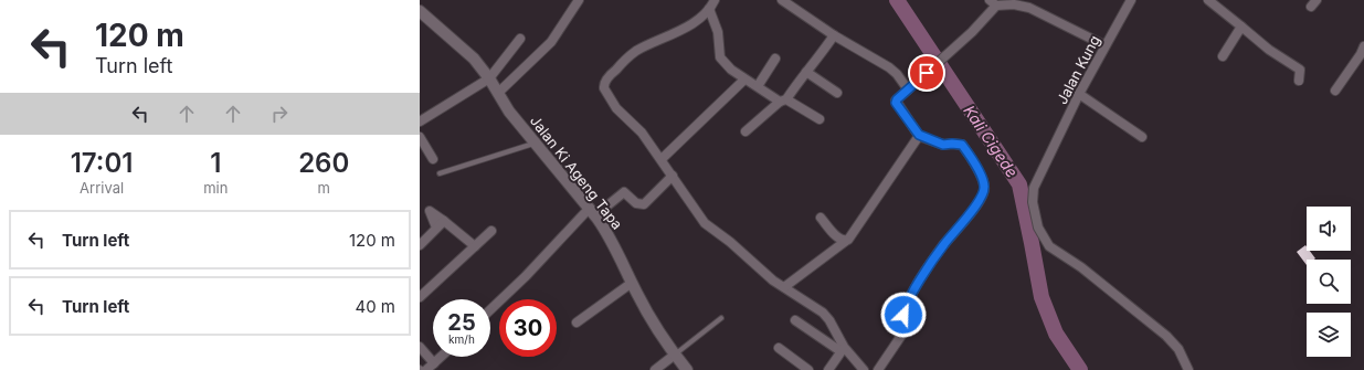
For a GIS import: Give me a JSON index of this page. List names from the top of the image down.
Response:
{
  "streets": {
    "street": ["Jalan Kung", "Jalan Ki Ageng Tapa"]
  },
  "water": ["Kali Cigede"],
  "page": {
    "turn": ["120 m", "Turn left"],
    "eta": [
      "17:01",
      "Arrival",
      "1",
      "min",
      "260",
      "m"
    ],
    "list": [
      {
        "name": "Turn left",
        "value": "120 m"
      },
      {
        "name": "Turn left",
        "value": "40 m"
      }
    ],
    "speed": "25 km/h",
    "limit": "30"
  }
}
